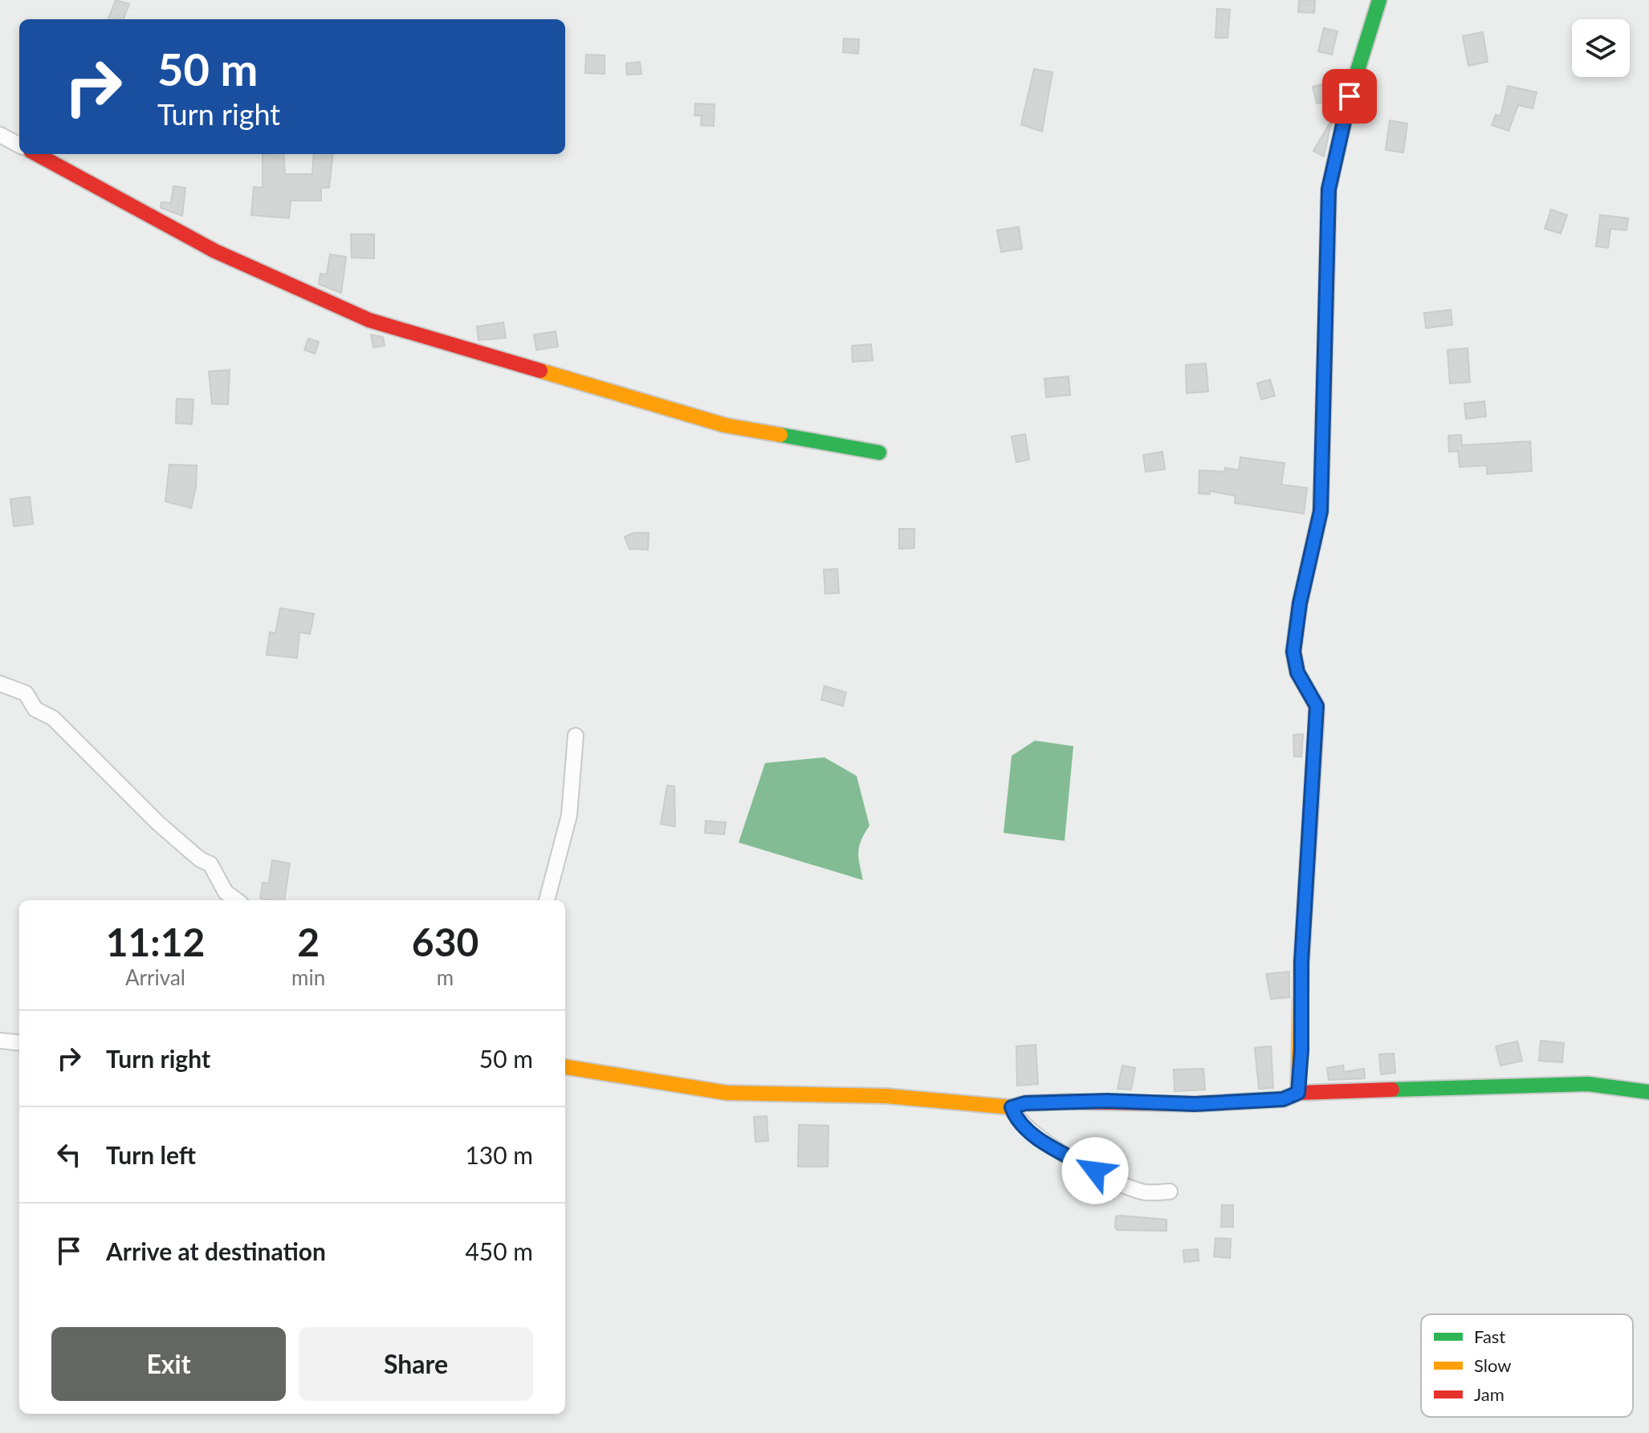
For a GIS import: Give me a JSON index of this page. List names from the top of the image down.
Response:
{
  "legend": ["Fast", "Slow", "Jam"],
  "page": {
    "turn": ["50 m", "Turn right"],
    "eta": [
      "11:12",
      "Arrival",
      "2",
      "min",
      "630",
      "m"
    ],
    "list": [
      {
        "name": "Turn right",
        "value": "50 m"
      },
      {
        "name": "Turn left",
        "value": "130 m"
      },
      {
        "name": "Arrive at destination",
        "value": "450 m"
      }
    ],
    "buttons": ["Exit", "Share"]
  }
}
